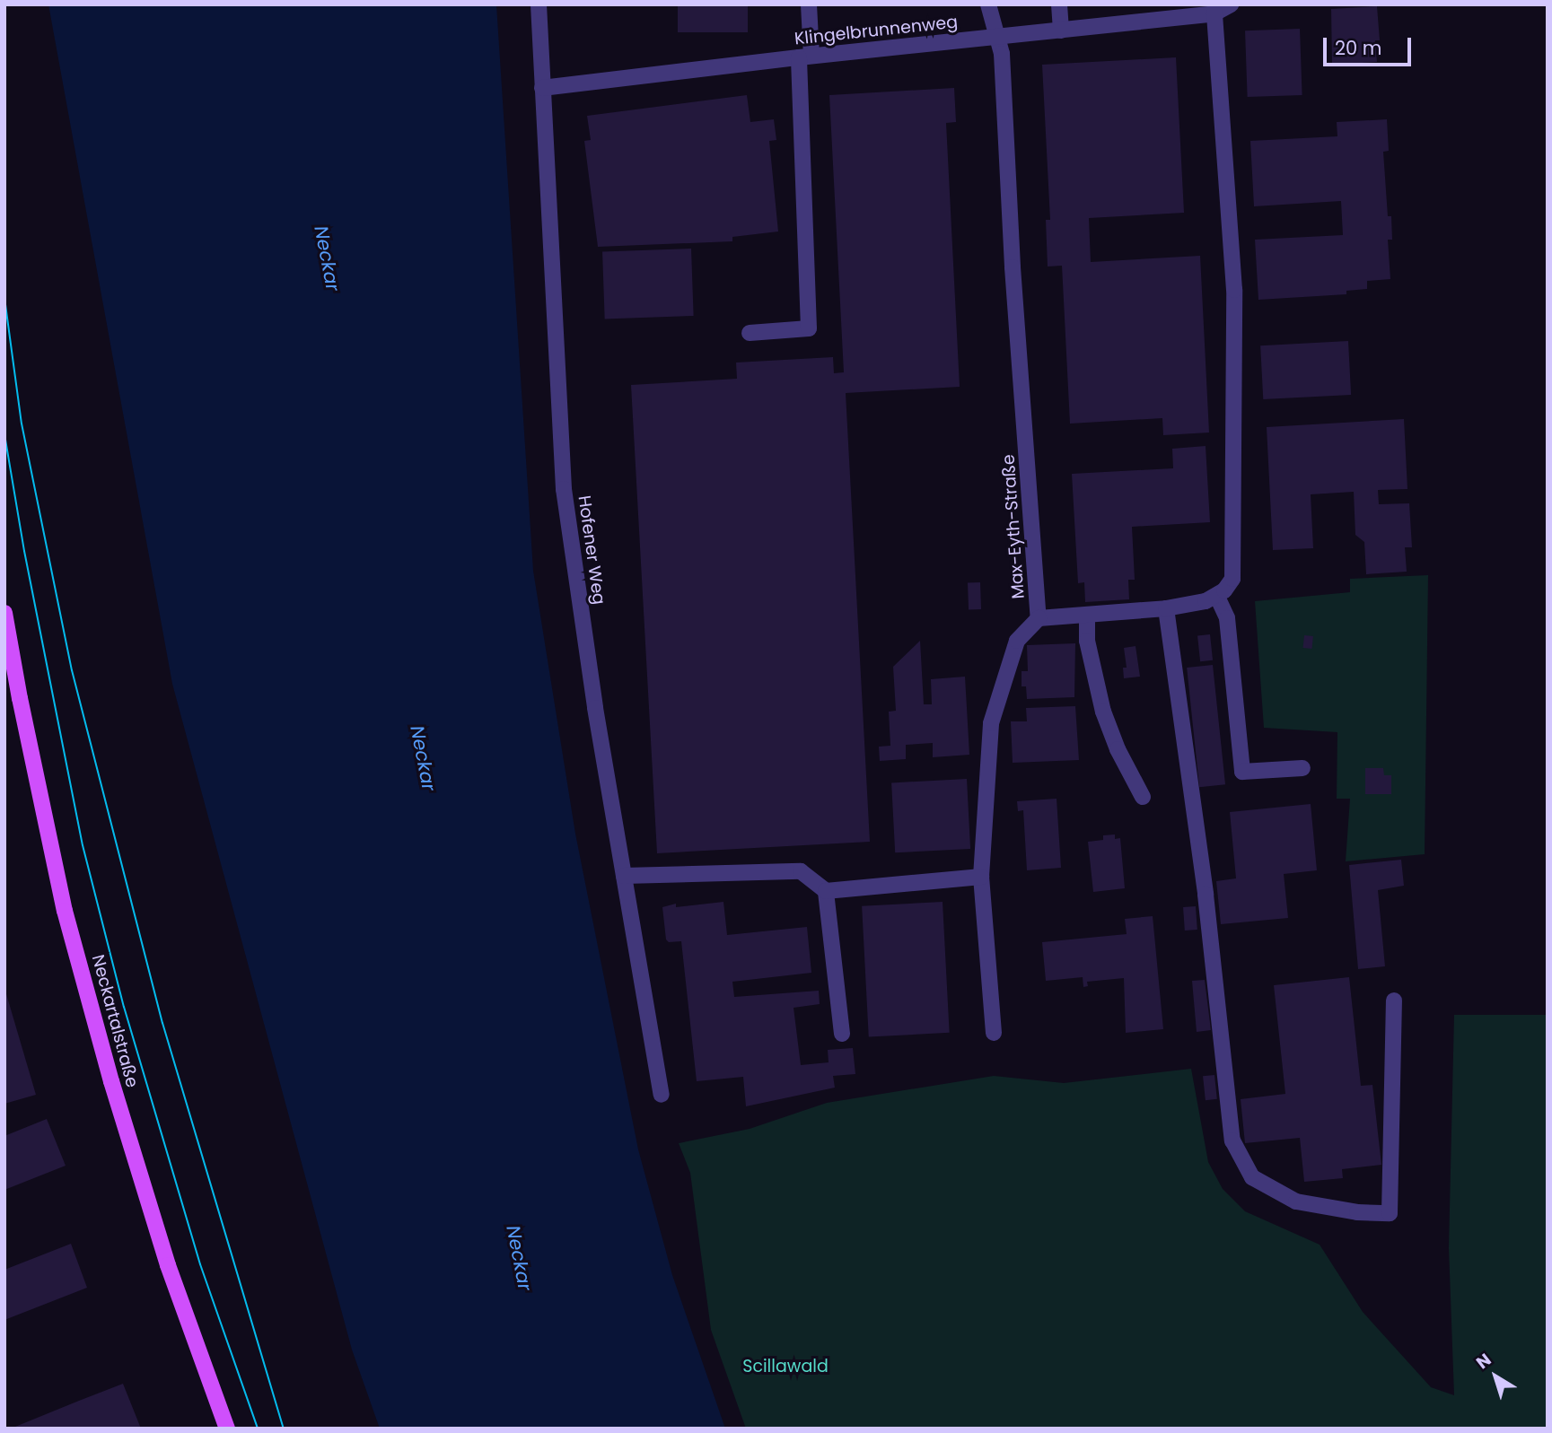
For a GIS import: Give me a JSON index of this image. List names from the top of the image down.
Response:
{
  "streets": {
    "main road": ["Neckartalstraße"],
    "street": ["Klingelbrunnenweg", "Max-Eyth-Straße", "Hofener Weg"]
  },
  "crossings": [
    ["Klingelbrunnenweg", "Max-Eyth-Straße"],
    ["Klingelbrunnenweg", "Hofener Weg"]
  ],
  "water": ["Neckar"],
  "parks": ["Scillawald"],
  "scale_bar": "20 m",
  "north": "top left"
}
